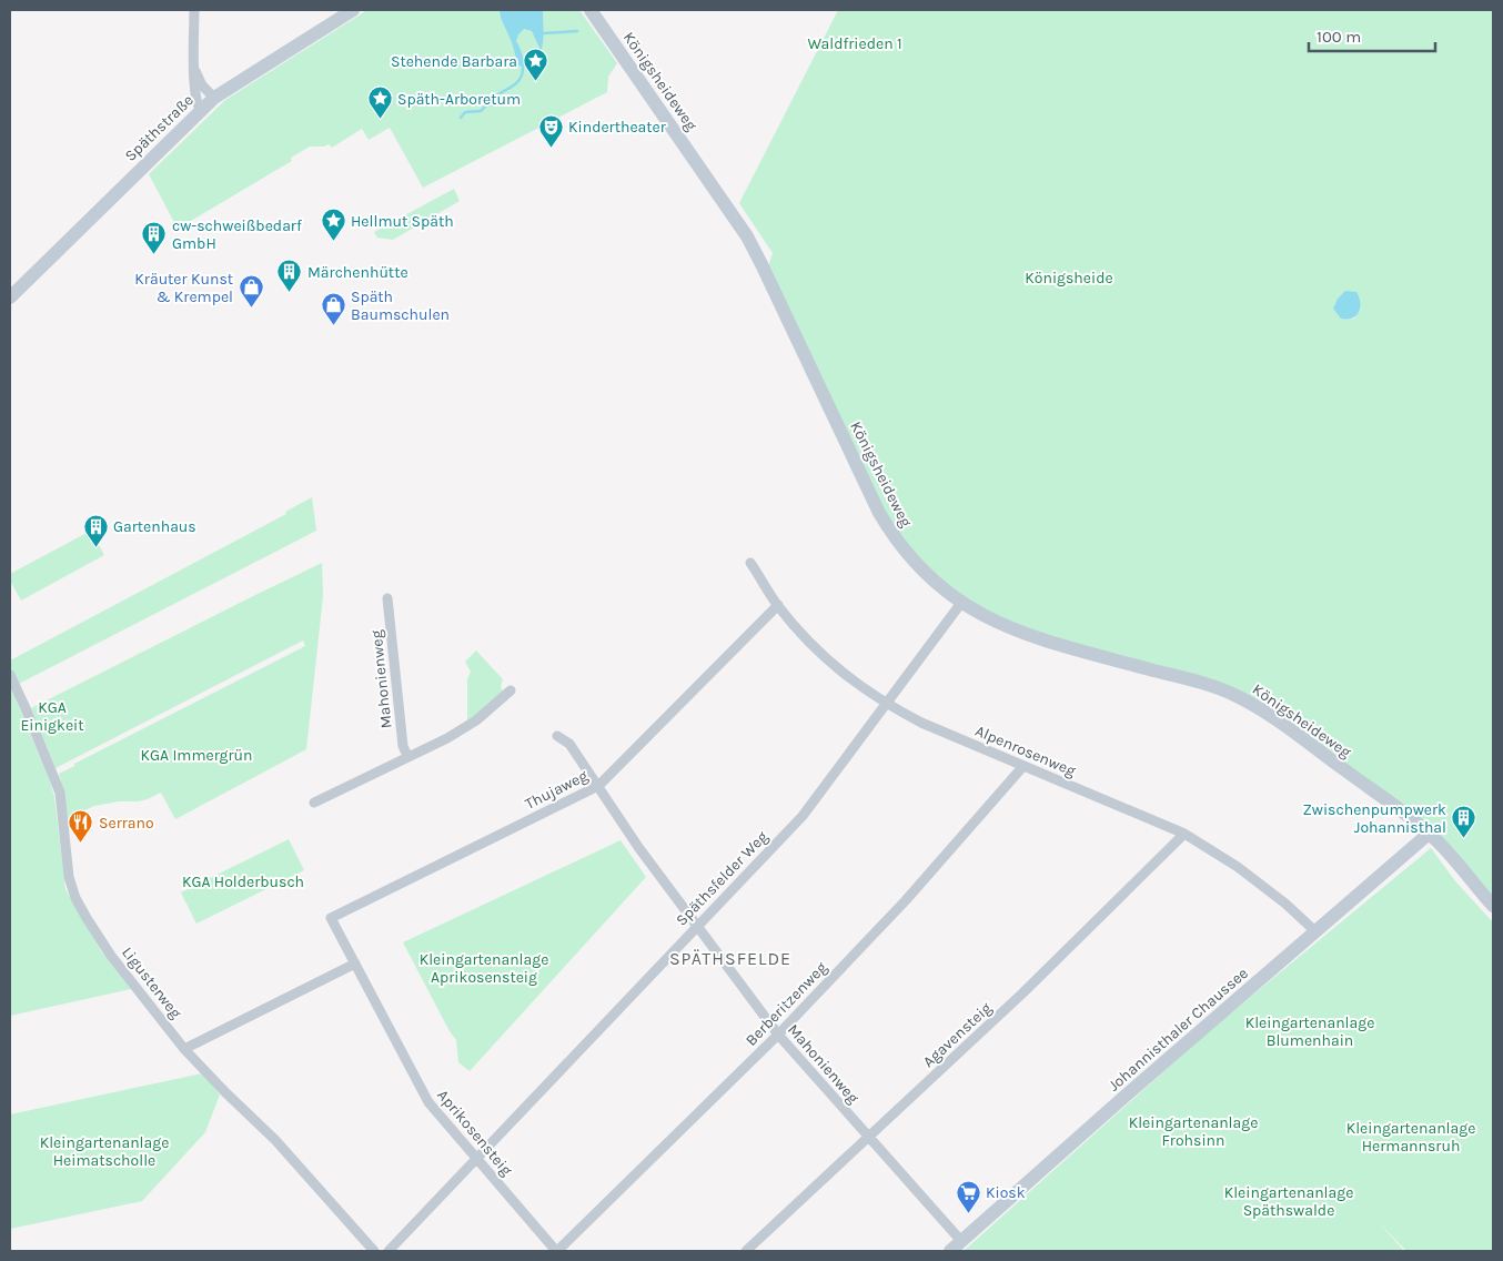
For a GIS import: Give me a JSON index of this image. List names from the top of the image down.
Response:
{
  "streets": {
    "street": [
      "Königsheideweg",
      "Späthstraße",
      "Mahonienweg",
      "Alpenrosenweg",
      "Thujaweg",
      "Späthsfelder Weg",
      "Ligusterweg",
      "Berberitzenweg",
      "Johannisthaler Chaussee",
      "Agavensteig",
      "Aprikosensteig"
    ]
  },
  "crossings": [
    ["Königsheideweg", "Späthsfelder Weg"],
    ["Königsheideweg", "Johannisthaler Chaussee"],
    ["Mahonienweg", "Thujaweg"],
    ["Mahonienweg", "Späthsfelder Weg"],
    ["Mahonienweg", "Berberitzenweg"],
    ["Mahonienweg", "Johannisthaler Chaussee"],
    ["Mahonienweg", "Agavensteig"],
    ["Alpenrosenweg", "Thujaweg"],
    ["Alpenrosenweg", "Späthsfelder Weg"],
    ["Alpenrosenweg", "Berberitzenweg"],
    ["Alpenrosenweg", "Johannisthaler Chaussee"],
    ["Alpenrosenweg", "Agavensteig"],
    ["Thujaweg", "Aprikosensteig"],
    ["Späthsfelder Weg", "Aprikosensteig"],
    ["Berberitzenweg", "Aprikosensteig"]
  ],
  "districts": ["SPÄTHSFELDE"],
  "parks": [
    "Waldfrieden 1",
    "Königsheide",
    "KGA Einigkeit",
    "KGA Immergrün",
    "KGA Holderbusch",
    "Kleingartenanlage Aprikosensteig",
    "Kleingartenanlage Blumenhain",
    "Kleingartenanlage Frohsinn",
    "Kleingartenanlage Hermannsruh",
    "Kleingartenanlage Heimatscholle",
    "Kleingartenanlage Späthswalde"
  ],
  "places": {
    "place": ["Stehende Barbara", "Späth-Arboretum", "Hellmut Späth"],
    "theatre": ["Kindertheater"],
    "building": [
      "cw-schweißbedarf GmbH",
      "Märchenhütte",
      "Gartenhaus",
      "Zwischenpumpwerk Johannisthal"
    ],
    "shop": ["Kräuter Kunst & Krempel", "Späth Baumschulen"],
    "restaurant": ["Serrano"],
    "supermarket": ["Kiosk"]
  },
  "scale_bar": "100 m"
}
